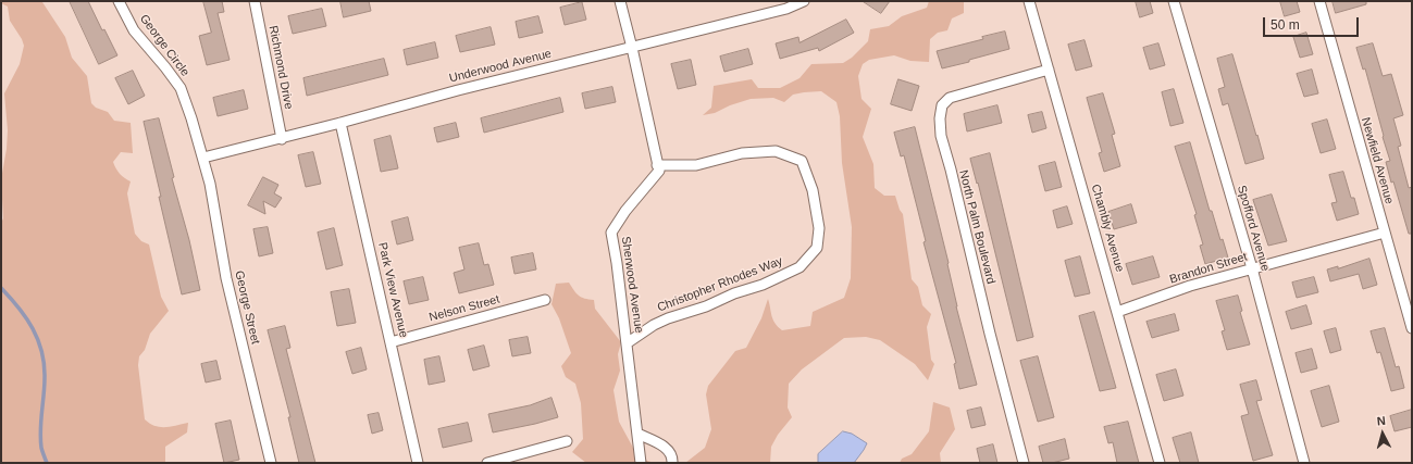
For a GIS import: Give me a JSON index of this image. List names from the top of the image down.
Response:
{
  "streets": {
    "street": [
      "George Circle",
      "Underwood Avenue",
      "Richmond Drive",
      "Newfield Avenue",
      "North Palm Boulevard",
      "Chambly Avenue",
      "Spofford Avenue",
      "Brandon Street",
      "Sherwood Avenue",
      "Christopher Rhodes Way",
      "Park View Avenue",
      "George Street",
      "Nelson Street"
    ]
  },
  "crossings": [
    ["George Circle", "Underwood Avenue"],
    ["George Circle", "George Street"],
    ["Underwood Avenue", "Richmond Drive"],
    ["Underwood Avenue", "Park View Avenue"],
    ["Underwood Avenue", "George Street"],
    ["Newfield Avenue", "Brandon Street"],
    ["North Palm Boulevard", "Chambly Avenue"],
    ["Chambly Avenue", "Brandon Street"],
    ["Spofford Avenue", "Brandon Street"],
    ["Sherwood Avenue", "Christopher Rhodes Way"],
    ["Park View Avenue", "Nelson Street"]
  ],
  "scale_bar": "50 m",
  "north": "top"
}
